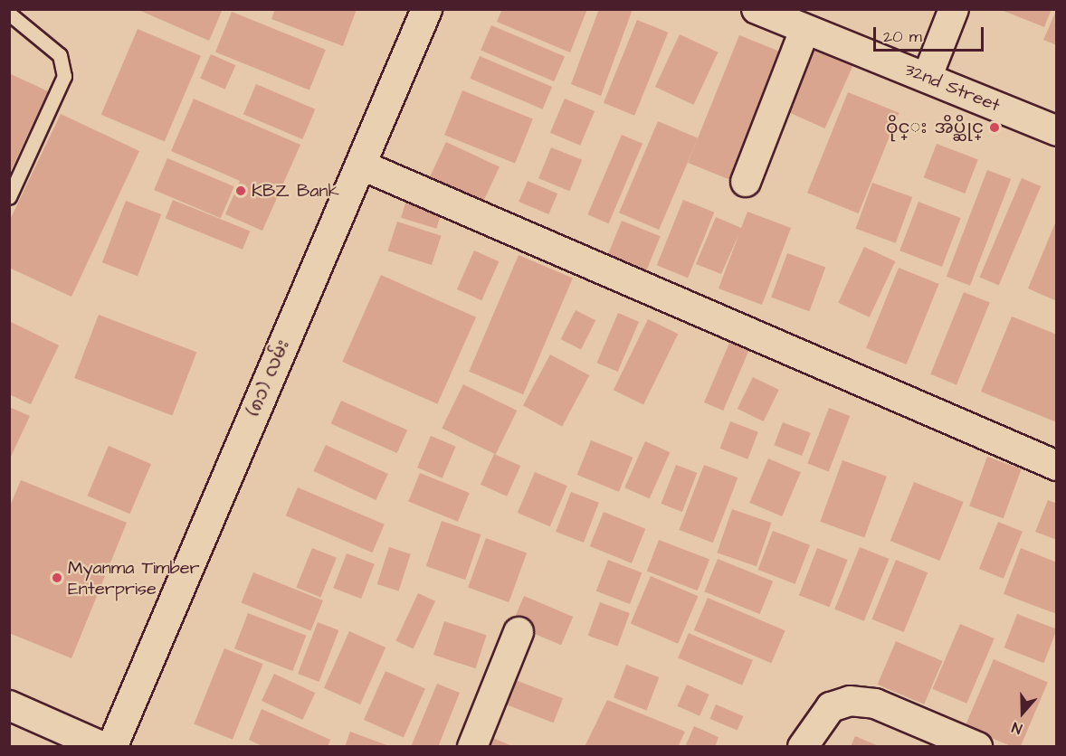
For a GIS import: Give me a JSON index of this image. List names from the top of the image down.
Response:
{
  "streets": {
    "street": ["32nd Street", "(၈၁) လမ်း"]
  },
  "places": ["ဝိုင္း အိပ္ဆိုင္", "KBZ Bank", "Myanma Timber Enterprise"],
  "scale_bar": "20 m",
  "north": "bottom"
}
